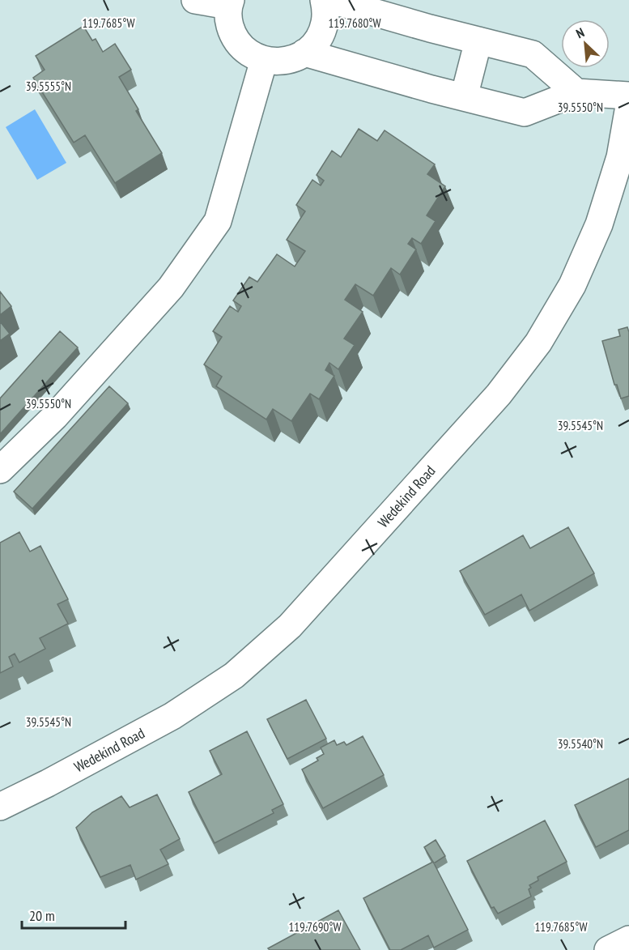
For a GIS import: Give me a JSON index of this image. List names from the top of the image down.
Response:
{
  "streets": {
    "street": ["Wedekind Road"]
  },
  "scale_bar": "20 m",
  "north": "top left",
  "coordinates": [
    "119.7685°W",
    "119.7680°W",
    "39.5555°N",
    "39.5550°N",
    "39.5545°N",
    "39.5540°N",
    "119.7690°W"
  ]
}
